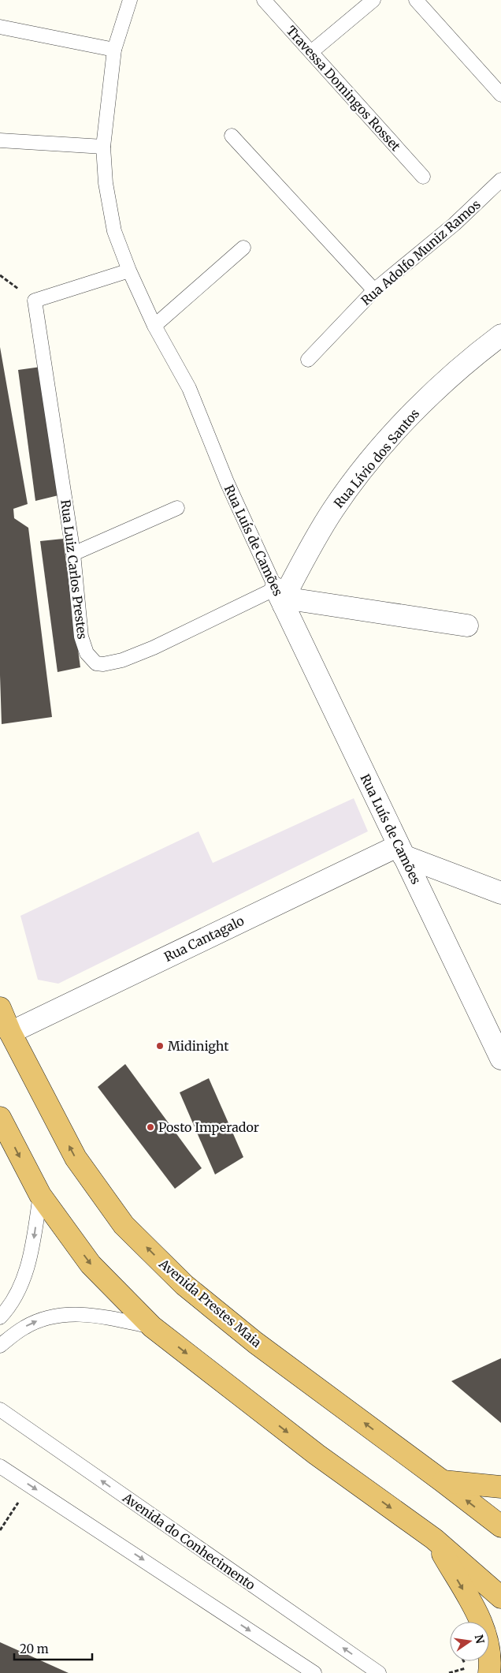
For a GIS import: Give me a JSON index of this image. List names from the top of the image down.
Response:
{
  "streets": {
    "highway": ["Avenida Prestes Maia"],
    "street": ["Rua Lívio dos Santos", "Rua Luís de Camões", "Rua Cantagalo"],
    "lane": [
      "Travessa Domingos Rosset",
      "Rua Adolfo Muniz Ramos",
      "Rua Luiz Carlos Prestes",
      "Avenida do Conhecimento"
    ]
  },
  "crossings": [
    ["Rua Lívio dos Santos", "Rua Luís de Camões"],
    ["Rua Lívio dos Santos", "Rua Luiz Carlos Prestes"],
    ["Rua Luís de Camões", "Rua Luiz Carlos Prestes"],
    ["Rua Luís de Camões", "Rua Cantagalo"],
    ["Rua Cantagalo", "Avenida Prestes Maia"]
  ],
  "places": ["Midinight", "Posto Imperador"],
  "scale_bar": "20 m",
  "north": "right"
}
